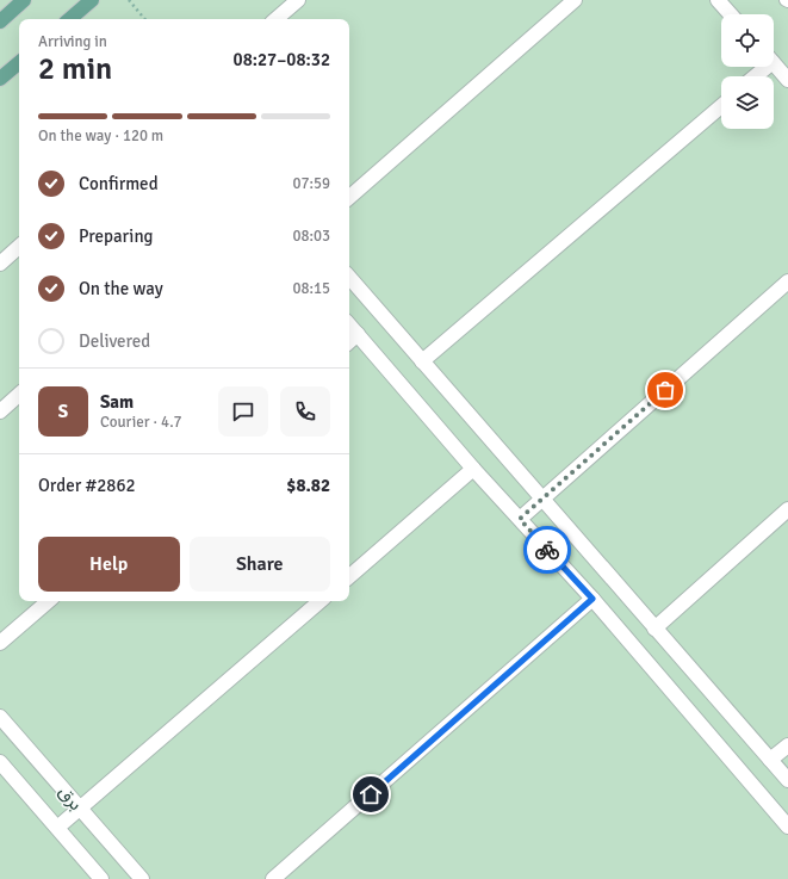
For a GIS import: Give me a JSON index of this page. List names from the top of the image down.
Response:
{
  "streets": {
    "street": ["برق"]
  },
  "page": {
    "heading": ["2 min", "Arriving in", "08:27–08:32"],
    "panel": [
      "Sam",
      "Courier · 4.7",
      "Order #2862",
      "$8.82"
    ],
    "bar": "On the way · 120 m",
    "list": [
      ["Confirmed", "07:59"],
      ["Preparing", "08:03"],
      ["On the way", "08:15"],
      "Delivered"
    ],
    "round": "S",
    "buttons": ["Help", "Share"]
  }
}
